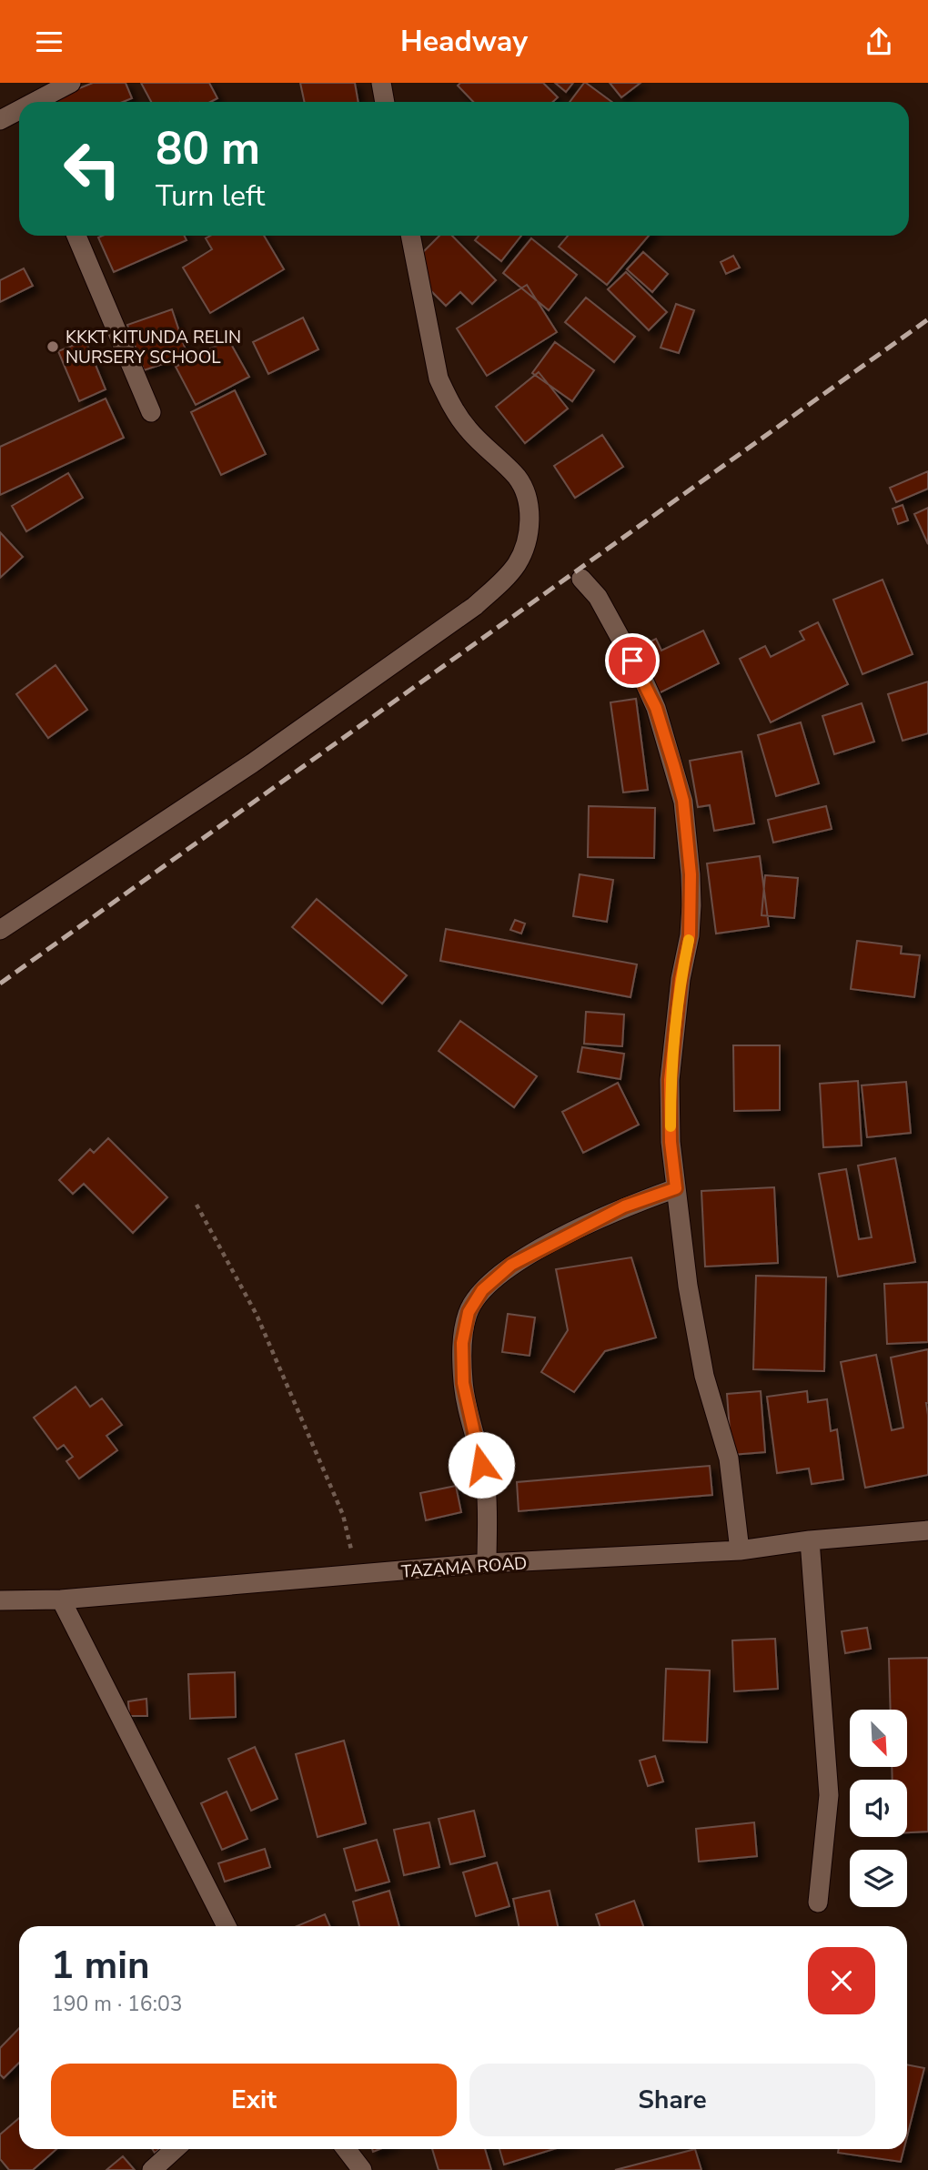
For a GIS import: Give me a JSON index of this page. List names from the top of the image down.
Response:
{
  "streets": {
    "street": ["TAZAMA ROAD"]
  },
  "places": ["KKKT KITUNDA RELIN NURSERY SCHOOL"],
  "north": "bottom right",
  "page": {
    "header": "Headway",
    "turn": ["80 m", "Turn left"],
    "heading": ["1 min", "190 m · 16:03"],
    "buttons": ["Exit", "Share"]
  }
}
